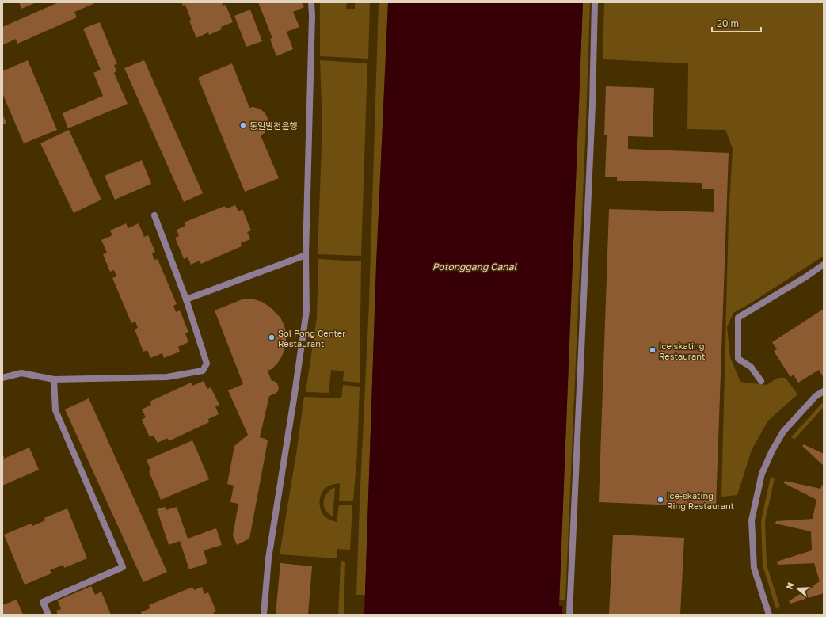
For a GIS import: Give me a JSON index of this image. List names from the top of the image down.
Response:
{
  "water": ["Potonggang Canal"],
  "places": [
    "통일발전은행",
    "Sol Pong Center Restaurant",
    "Ice skating Restaurant",
    "Ice-skating Ring Restaurant"
  ],
  "scale_bar": "20 m",
  "north": "left"
}
